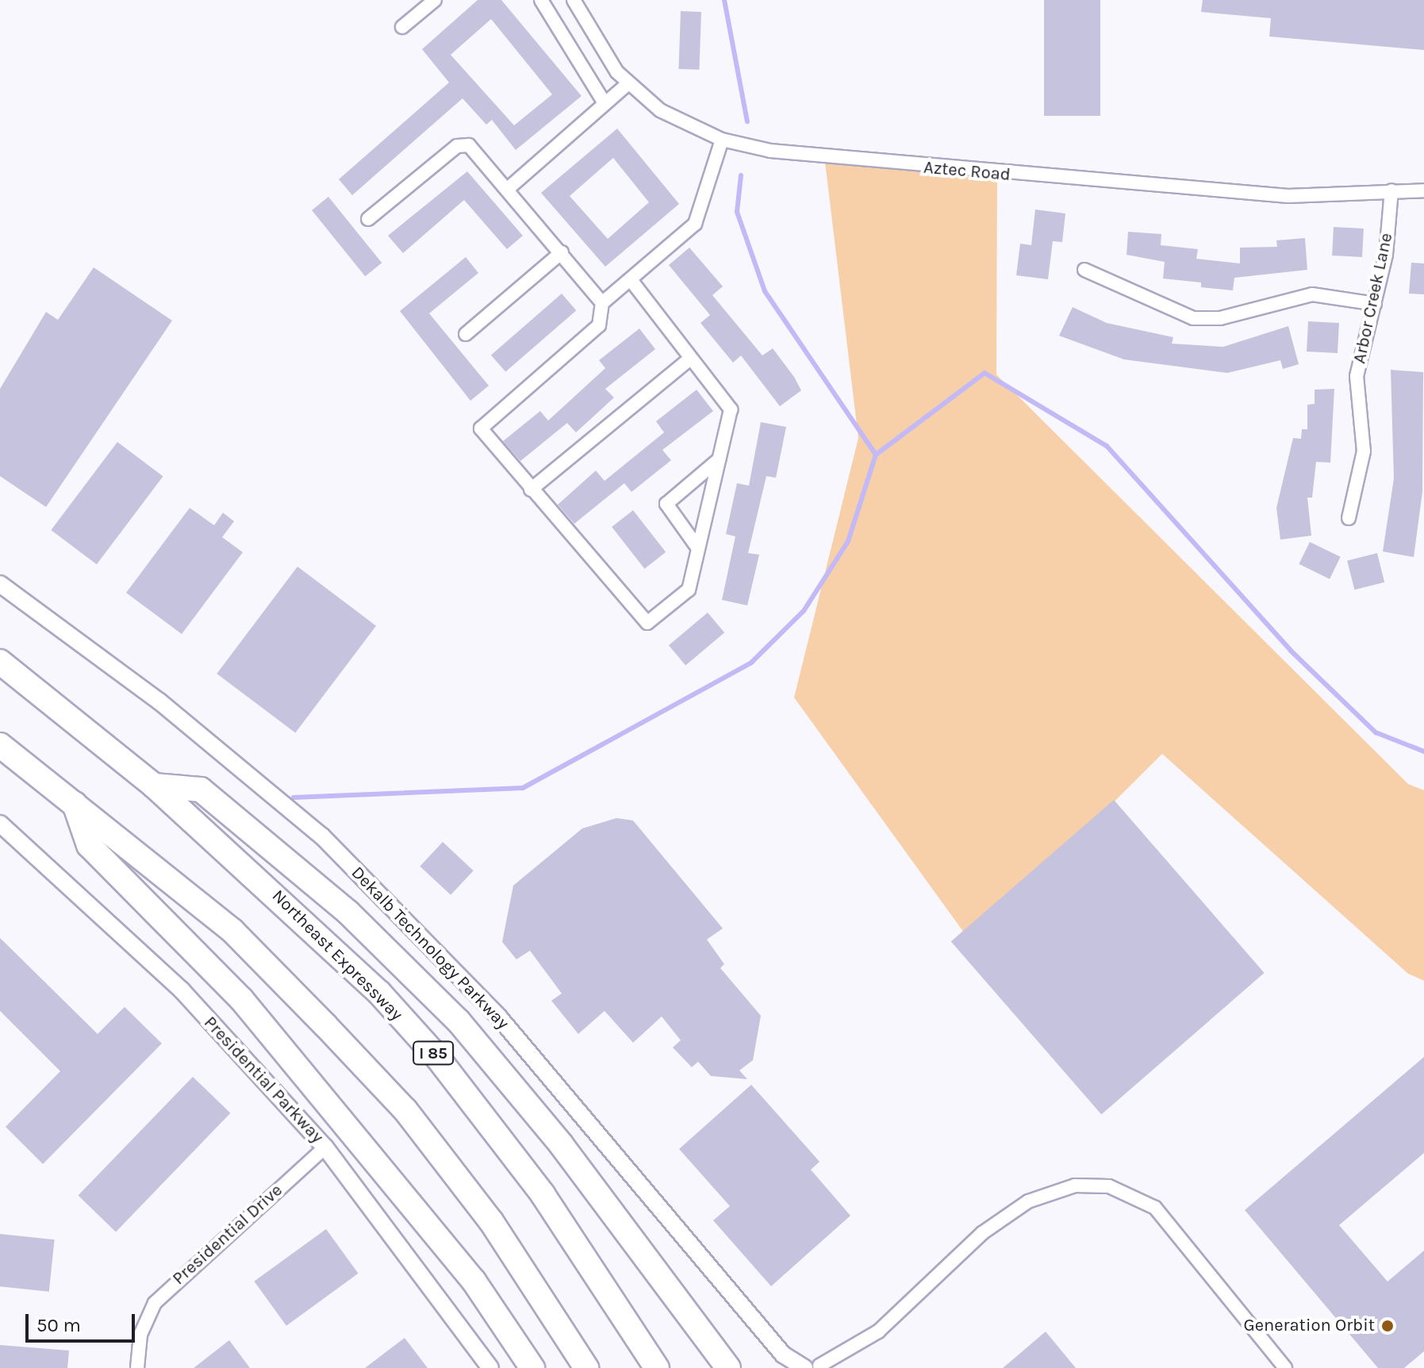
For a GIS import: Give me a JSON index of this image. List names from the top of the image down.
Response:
{
  "streets": {
    "highway": ["Northeast Expressway", "I 85"],
    "street": [
      "Aztec Road",
      "Arbor Creek Lane",
      "Dekalb Technology Parkway",
      "Presidential Parkway",
      "Presidential Drive"
    ]
  },
  "crossings": [
    ["Aztec Road", "Arbor Creek Lane"],
    ["Presidential Parkway", "Presidential Drive"]
  ],
  "places": ["Generation Orbit"],
  "scale_bar": "50 m"
}
